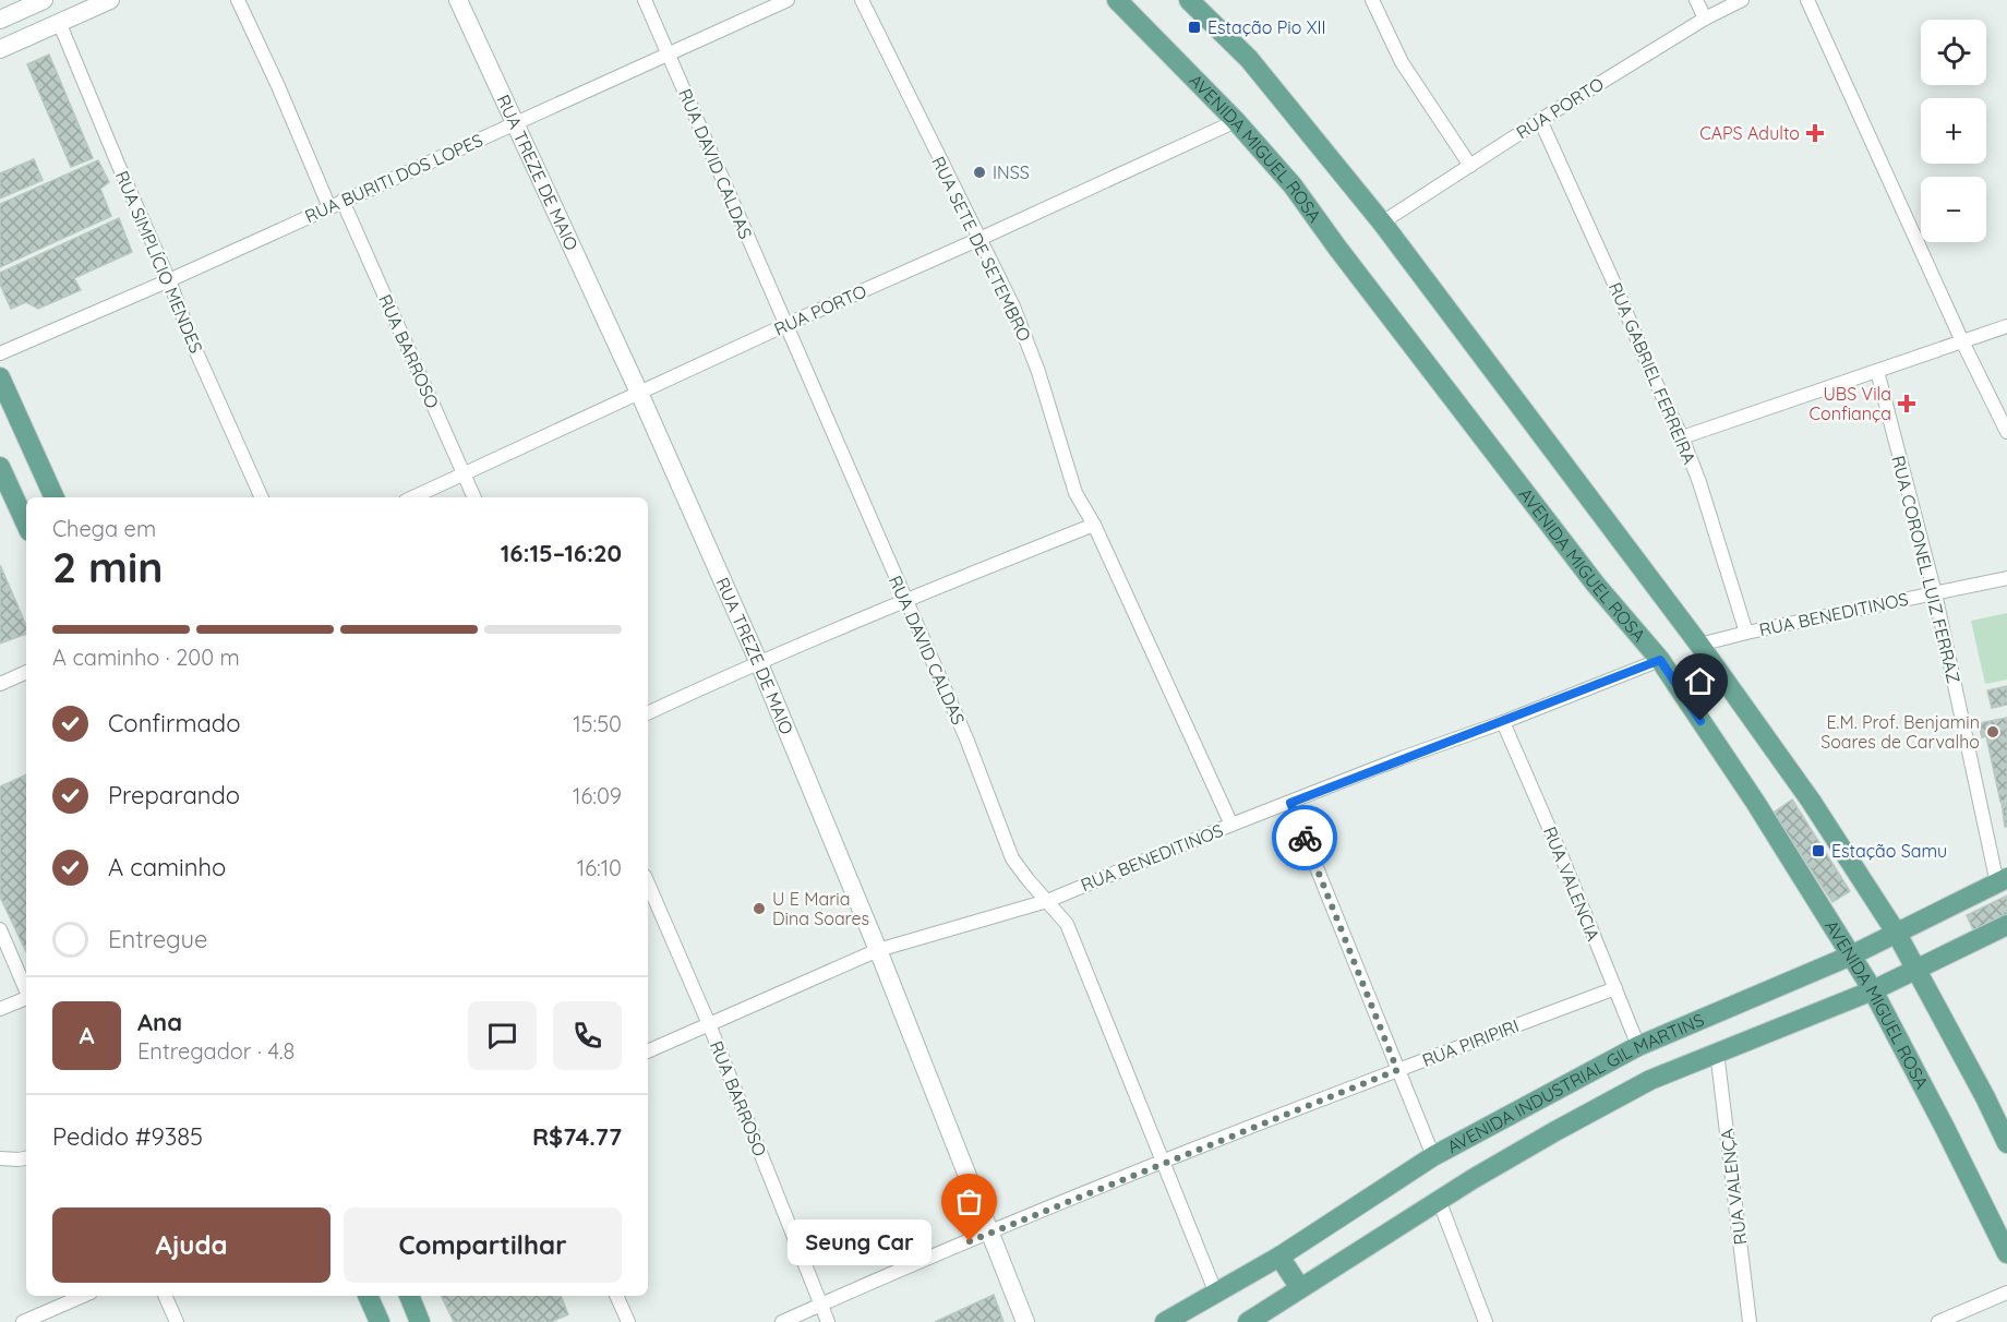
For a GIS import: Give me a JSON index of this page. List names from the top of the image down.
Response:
{
  "streets": {
    "main road": ["AVENIDA MIGUEL ROSA", "AVENIDA INDUSTRIAL GIL MARTINS"],
    "street": [
      "RUA PORTO",
      "RUA DAVID CALDAS",
      "RUA TREZE DE MAIO",
      "RUA BURITI DOS LOPES",
      "RUA SETE DE SETEMBRO",
      "RUA SIMPLÍCIO MENDES",
      "RUA BARROSO",
      "RUA GABRIEL FERREIRA",
      "RUA CORONEL LUIZ FERRAZ",
      "RUA BENEDITINOS",
      "RUA VALENCIA",
      "RUA PIRIPIRI",
      "RUA VALENÇA"
    ]
  },
  "crossings": [
    ["RUA PORTO", "AVENIDA MIGUEL ROSA"],
    ["RUA PORTO", "RUA DAVID CALDAS"],
    ["RUA PORTO", "RUA TREZE DE MAIO"],
    ["RUA PORTO", "RUA SETE DE SETEMBRO"],
    ["RUA PORTO", "RUA BARROSO"],
    ["RUA PORTO", "RUA GABRIEL FERREIRA"],
    ["AVENIDA MIGUEL ROSA", "RUA BENEDITINOS"],
    ["AVENIDA MIGUEL ROSA", "AVENIDA INDUSTRIAL GIL MARTINS"],
    ["RUA DAVID CALDAS", "RUA BURITI DOS LOPES"],
    ["RUA DAVID CALDAS", "RUA BENEDITINOS"],
    ["RUA DAVID CALDAS", "RUA PIRIPIRI"],
    ["RUA DAVID CALDAS", "AVENIDA INDUSTRIAL GIL MARTINS"],
    ["RUA TREZE DE MAIO", "RUA BURITI DOS LOPES"],
    ["RUA TREZE DE MAIO", "RUA BENEDITINOS"],
    ["RUA TREZE DE MAIO", "RUA PIRIPIRI"],
    ["RUA BURITI DOS LOPES", "RUA SIMPLÍCIO MENDES"],
    ["RUA BURITI DOS LOPES", "RUA BARROSO"],
    ["RUA SETE DE SETEMBRO", "RUA BENEDITINOS"],
    ["RUA BARROSO", "RUA BENEDITINOS"],
    ["RUA BARROSO", "RUA PIRIPIRI"],
    ["RUA GABRIEL FERREIRA", "RUA BENEDITINOS"],
    ["RUA CORONEL LUIZ FERRAZ", "RUA BENEDITINOS"],
    ["RUA CORONEL LUIZ FERRAZ", "AVENIDA INDUSTRIAL GIL MARTINS"],
    ["RUA BENEDITINOS", "RUA VALENCIA"],
    ["RUA VALENCIA", "RUA PIRIPIRI"],
    ["RUA VALENCIA", "AVENIDA INDUSTRIAL GIL MARTINS"],
    ["AVENIDA INDUSTRIAL GIL MARTINS", "RUA VALENÇA"]
  ],
  "places": {
    "transit": ["Estação Pio XII", "Estação Samu"],
    "health": ["CAPS Adulto", "UBS Vila Confiança"],
    "other": [
      "INSS",
      "E.M. Prof. Benjamin Soares de Carvalho",
      "U E Maria Dina Soares",
      "Seung Car"
    ]
  },
  "page": {
    "map_buttons": ["+", "−"],
    "heading": ["2 min", "Chega em", "16:15–16:20"],
    "panel": [
      "Ana",
      "Entregador · 4.8",
      "Pedido #9385",
      "R$74.77"
    ],
    "bar": "A caminho · 200 m",
    "list": [
      ["Confirmado", "15:50"],
      ["Preparando", "16:09"],
      ["A caminho", "16:10"],
      "Entregue"
    ],
    "round": "A",
    "buttons": ["Ajuda", "Compartilhar"],
    "bubble": "Seung Car"
  }
}
